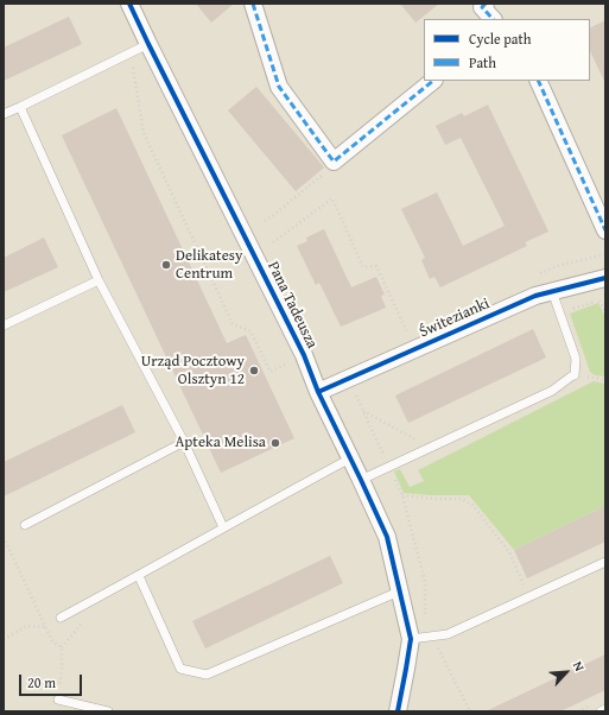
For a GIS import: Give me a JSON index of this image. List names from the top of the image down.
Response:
{
  "streets": {
    "street": ["Pana Tadeusza", "Świtezianki"]
  },
  "crossings": [
    ["Pana Tadeusza", "Świtezianki"]
  ],
  "places": ["Delikatesy Centrum", "Urząd Pocztowy Olsztyn 12", "Apteka Melisa"],
  "legend": ["Cycle path", "Path"],
  "scale_bar": "20 m",
  "north": "top right"
}
